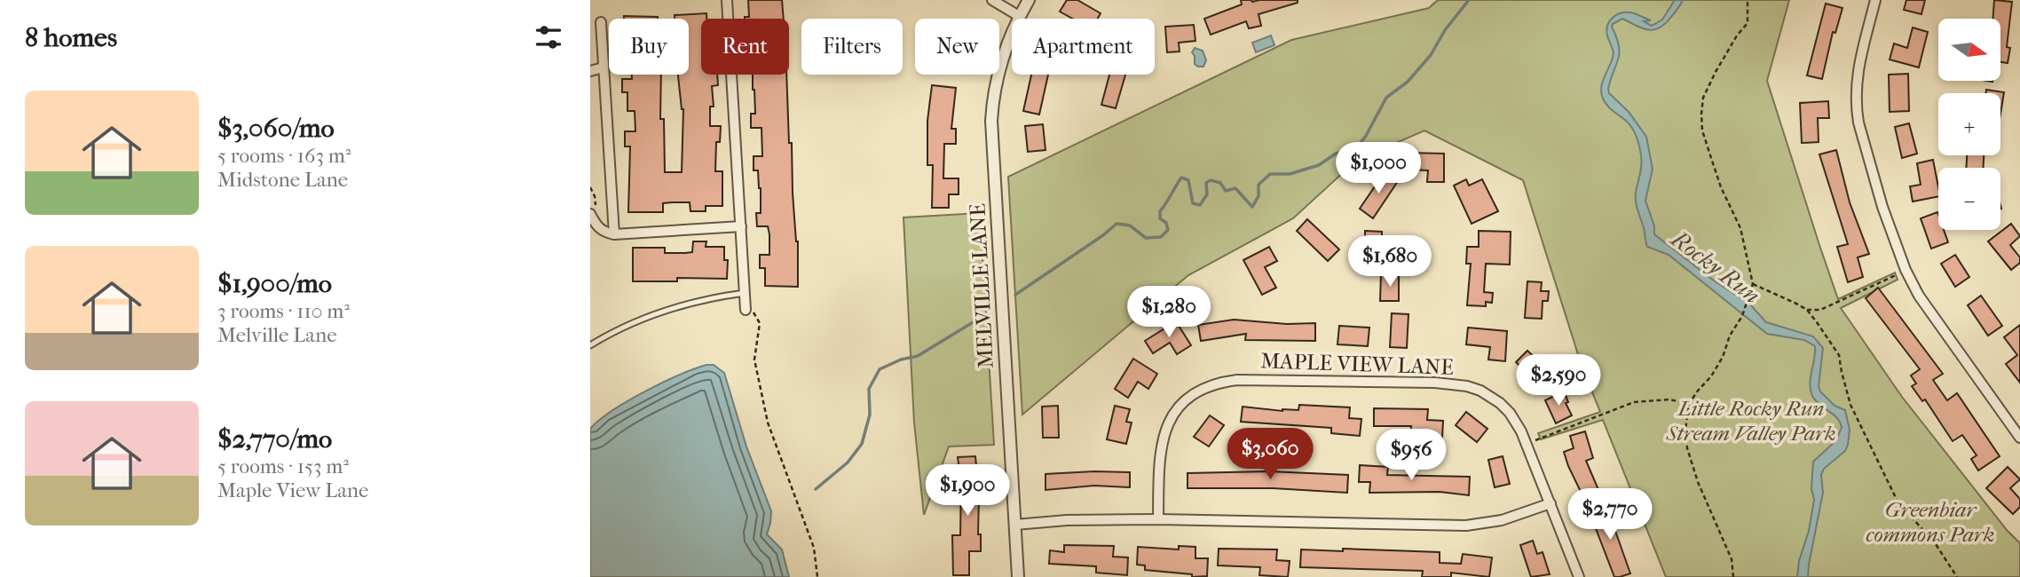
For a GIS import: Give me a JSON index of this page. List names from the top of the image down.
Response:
{
  "streets": {
    "street": ["MELVILLE LANE", "MAPLE VIEW LANE"]
  },
  "water": ["Rocky Run"],
  "parks": ["Little Rocky Run Stream Valley Park", "Greenbiar commons Park"],
  "north": "right",
  "page": {
    "heading": "8 homes",
    "map_buttons": ["+", "−"],
    "chip": [
      "Buy",
      "Rent",
      "Filters",
      "New",
      "Apartment"
    ],
    "list": [
      {
        "name": "$3,060/mo",
        "note": "5 rooms · 163 m² · Midstone Lane"
      },
      {
        "name": "$1,900/mo",
        "note": "3 rooms · 110 m² · Melville Lane"
      },
      {
        "name": "$2,770/mo",
        "note": "5 rooms · 153 m² · Maple View Lane"
      }
    ],
    "price": [
      "$1,000",
      "$1,680",
      "$1,280",
      "$2,590",
      "$3,060",
      "$956",
      "$1,900",
      "$2,770"
    ]
  }
}
